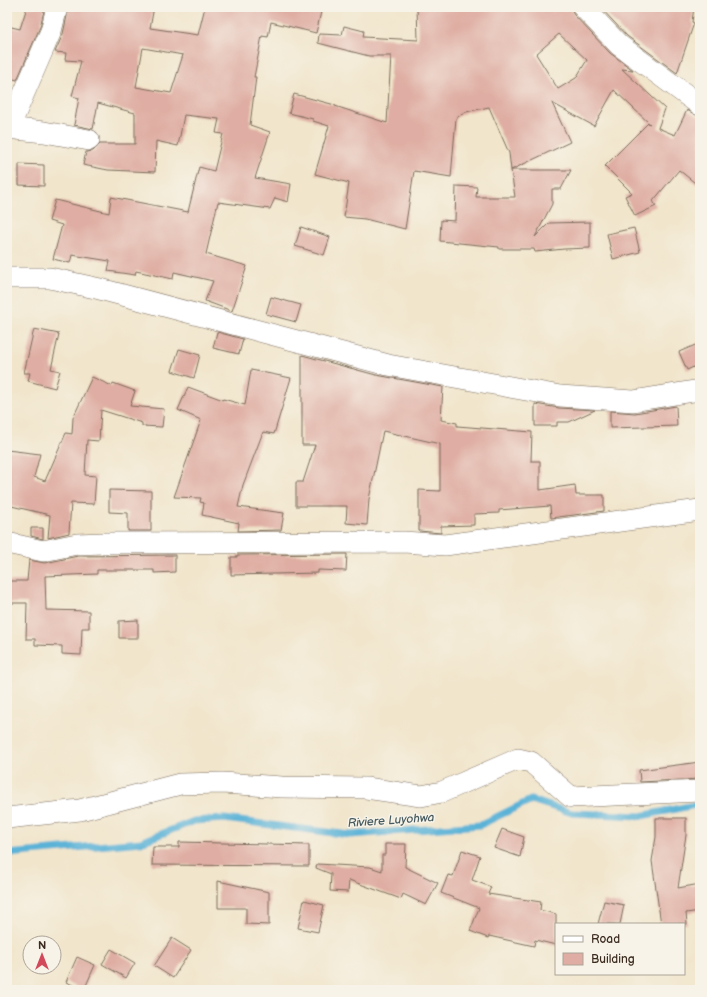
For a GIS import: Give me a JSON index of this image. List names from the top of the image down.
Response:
{
  "water": ["Riviere Luyohwa"],
  "legend": ["Road", "Building"],
  "north": "top"
}
